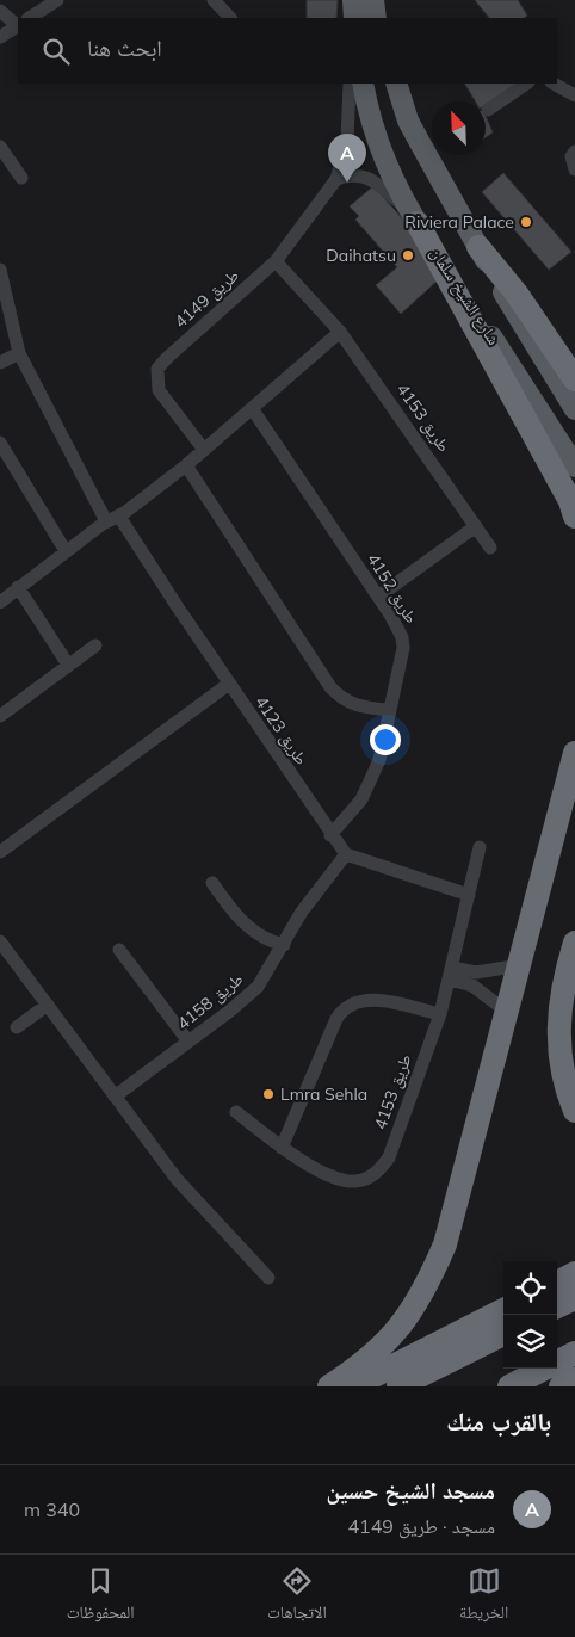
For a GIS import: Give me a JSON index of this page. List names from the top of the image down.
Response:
{
  "streets": {
    "main road": ["شارع الشيخ سلمان"],
    "street": [
      "طريق 4149",
      "طريق 4153",
      "طريق 4152",
      "طريق 4123",
      "طريق 4158"
    ]
  },
  "crossings": [
    ["طريق 4149", "طريق 4153"],
    ["طريق 4152", "طريق 4123"],
    ["طريق 4123", "طريق 4158"]
  ],
  "places": ["Riviera Palace", "Daihatsu", "Lmra Sehla"],
  "north": "top left",
  "page": {
    "search": "ابحث هنا",
    "pins": "A",
    "heading": "بالقرب منك",
    "list": [
      {
        "mark": "A",
        "name": "مسجد الشيخ حسين",
        "note": "مسجد · طريق 4149",
        "value": "340 m"
      }
    ],
    "nav": ["الخريطة", "الاتجاهات", "المحفوظات"]
  }
}
